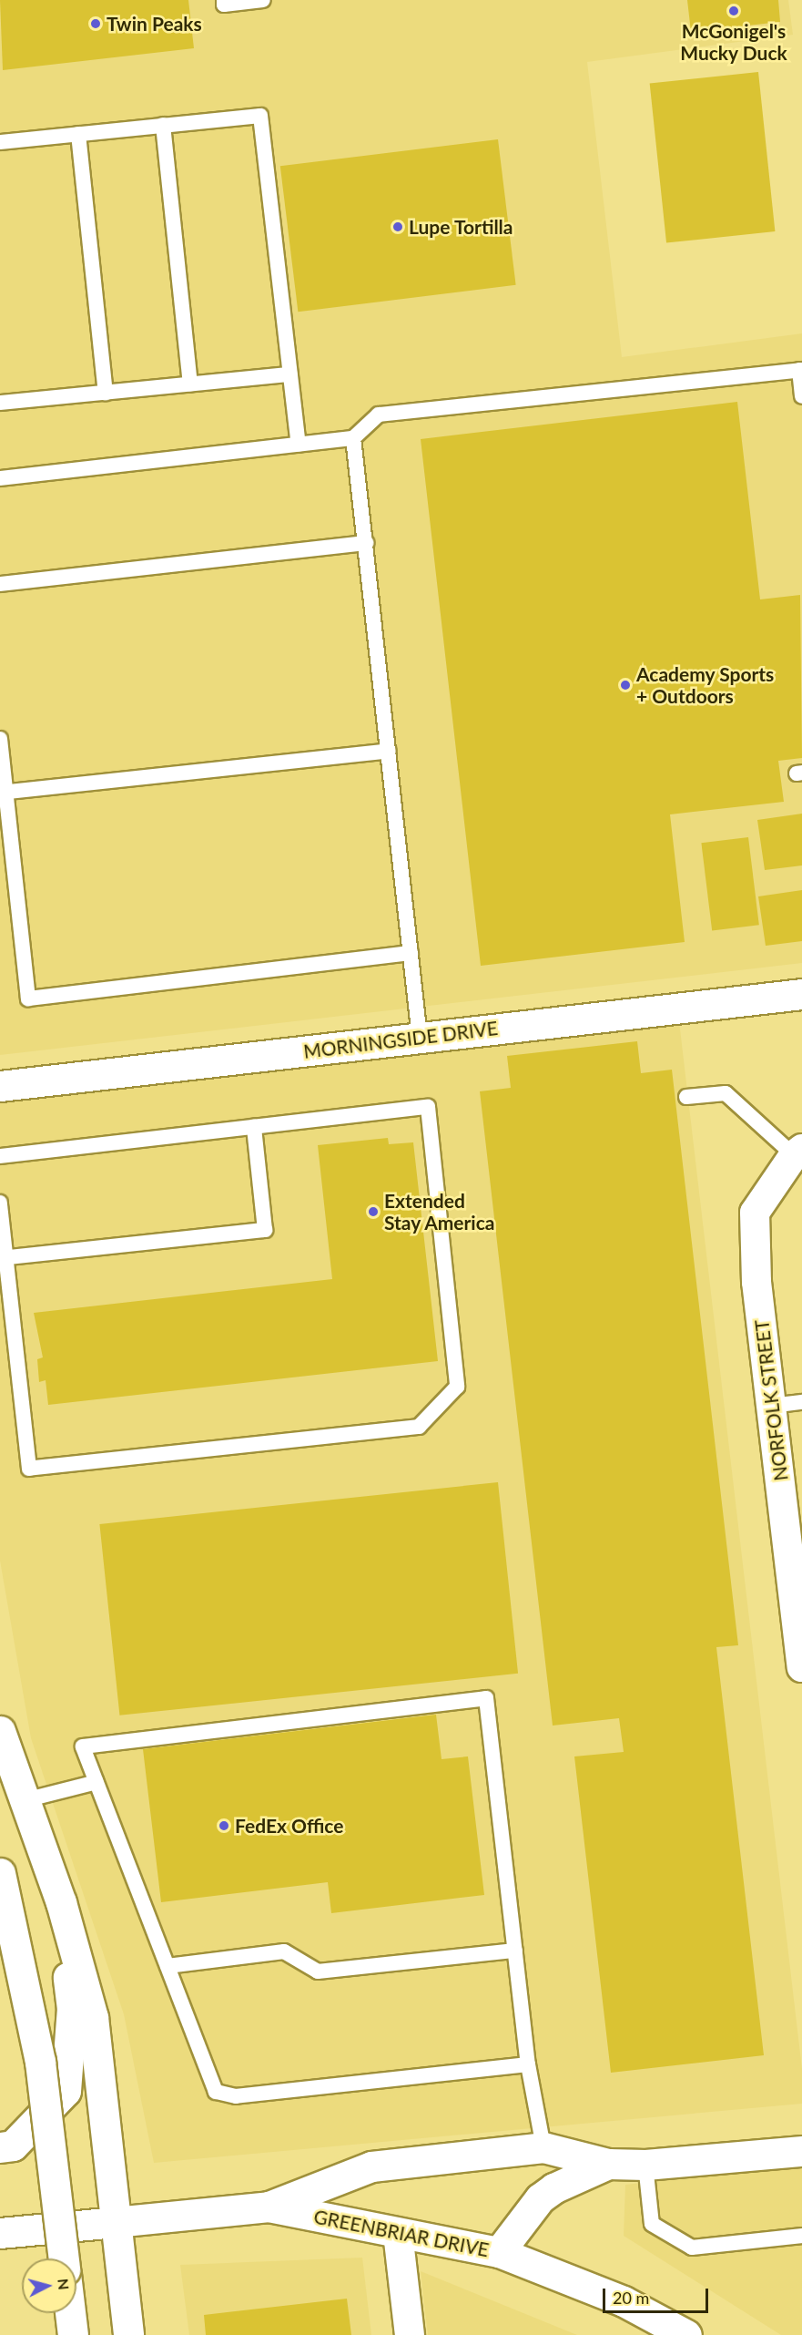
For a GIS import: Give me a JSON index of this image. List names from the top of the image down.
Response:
{
  "streets": {
    "main road": ["MORNINGSIDE DRIVE", "GREENBRIAR DRIVE"],
    "street": ["NORFOLK STREET"]
  },
  "places": [
    "McGonigel's Mucky Duck",
    "Twin Peaks",
    "Lupe Tortilla",
    "Academy Sports + Outdoors",
    "Extended Stay America",
    "FedEx Office"
  ],
  "scale_bar": "20 m",
  "north": "right"
}
